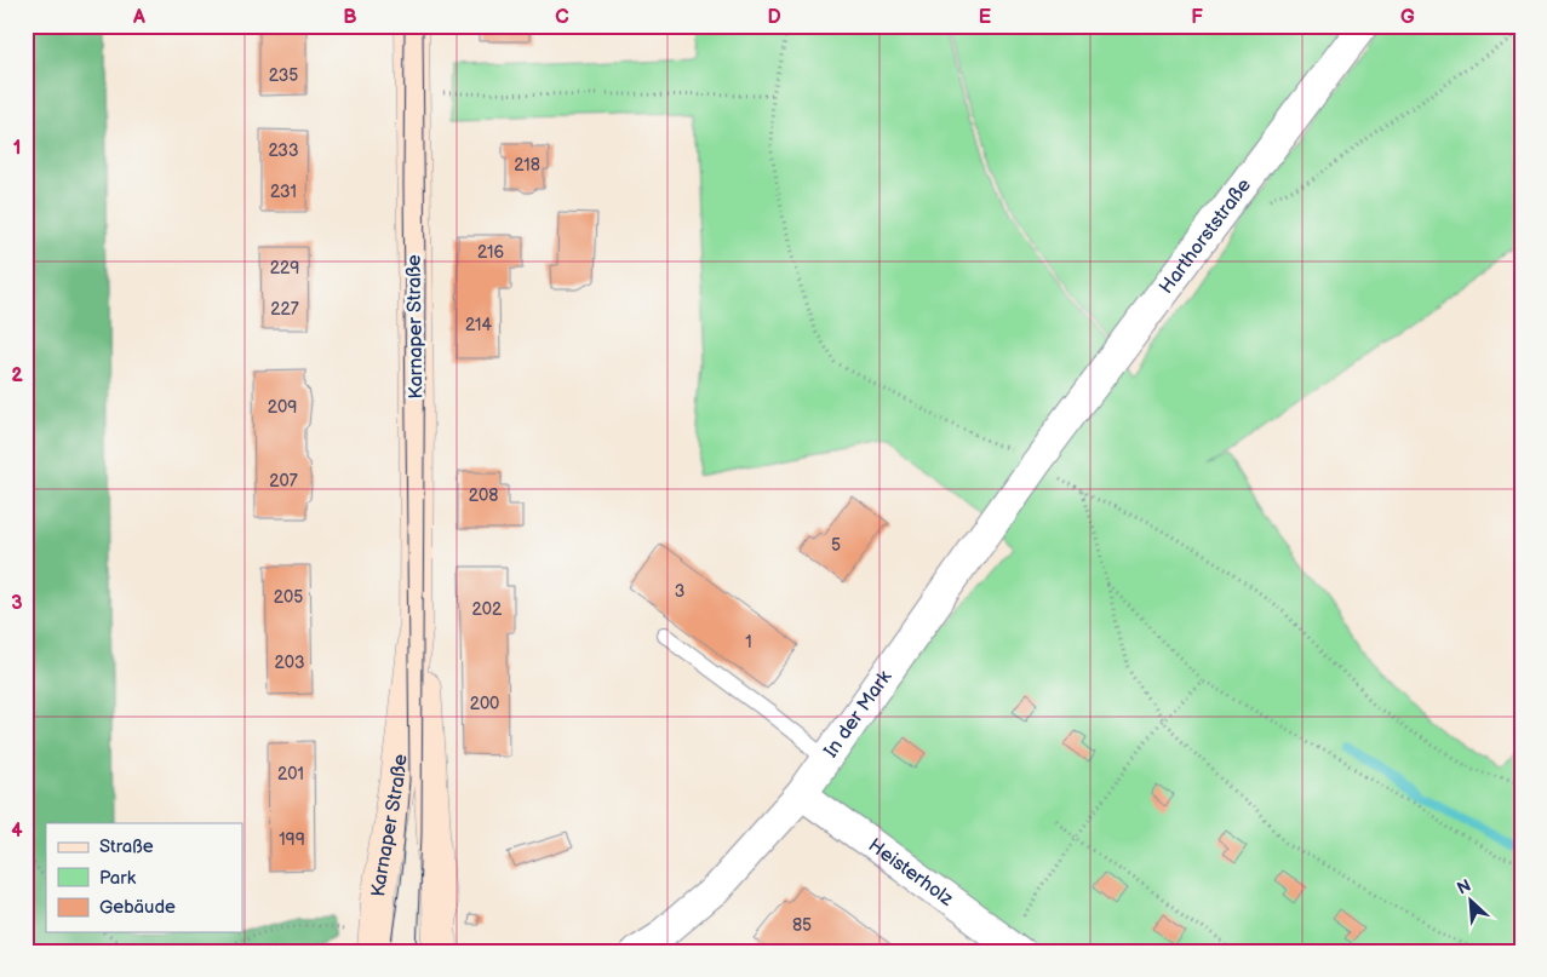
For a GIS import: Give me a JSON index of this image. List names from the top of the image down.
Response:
{
  "streets": {
    "main road": ["Karnaper Straße"],
    "street": ["Harthorststraße", "In der Mark", "Heisterholz"]
  },
  "crossings": [
    ["Harthorststraße", "In der Mark"],
    ["In der Mark", "Heisterholz"]
  ],
  "house_numbers": [
    "235",
    "233",
    "218",
    "231",
    "216",
    "229",
    "227",
    "214",
    "209",
    "207",
    "208",
    "5",
    "3",
    "205",
    "202",
    "1",
    "203",
    "200",
    "201",
    "199",
    "85"
  ],
  "legend": ["Straße", "Park", "Gebäude"],
  "north": "top left",
  "grid": {
    "columns": [
      "A",
      "B",
      "C",
      "D",
      "E",
      "F",
      "G"
    ],
    "rows": [
      "1",
      "2",
      "3",
      "4"
    ]
  }
}
